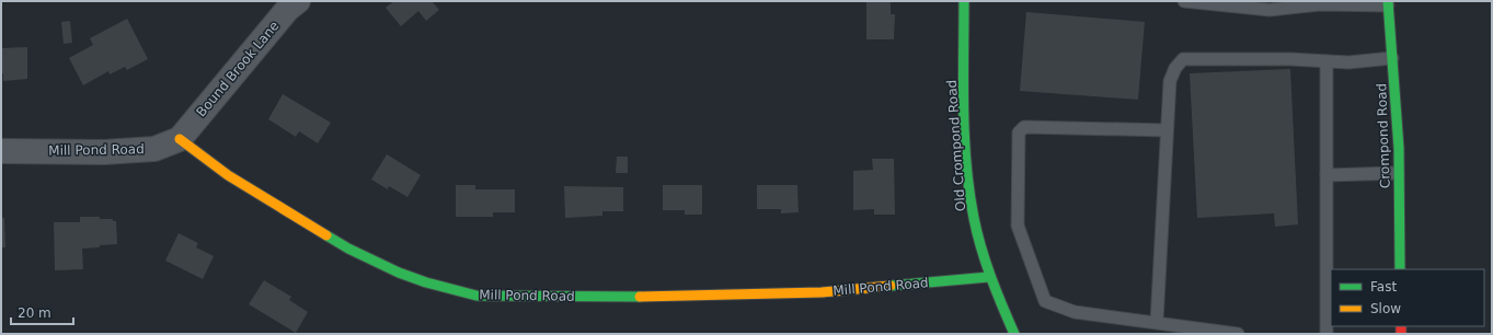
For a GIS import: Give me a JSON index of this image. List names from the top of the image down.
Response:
{
  "streets": {
    "main road": ["Crompond Road", "Old Crompond Road", "Mill Pond Road"],
    "street": ["Bound Brook Lane"]
  },
  "crossings": [
    ["Bound Brook Lane", "Mill Pond Road"],
    ["Old Crompond Road", "Mill Pond Road"]
  ],
  "legend": ["Fast", "Slow"],
  "scale_bar": "20 m"
}
